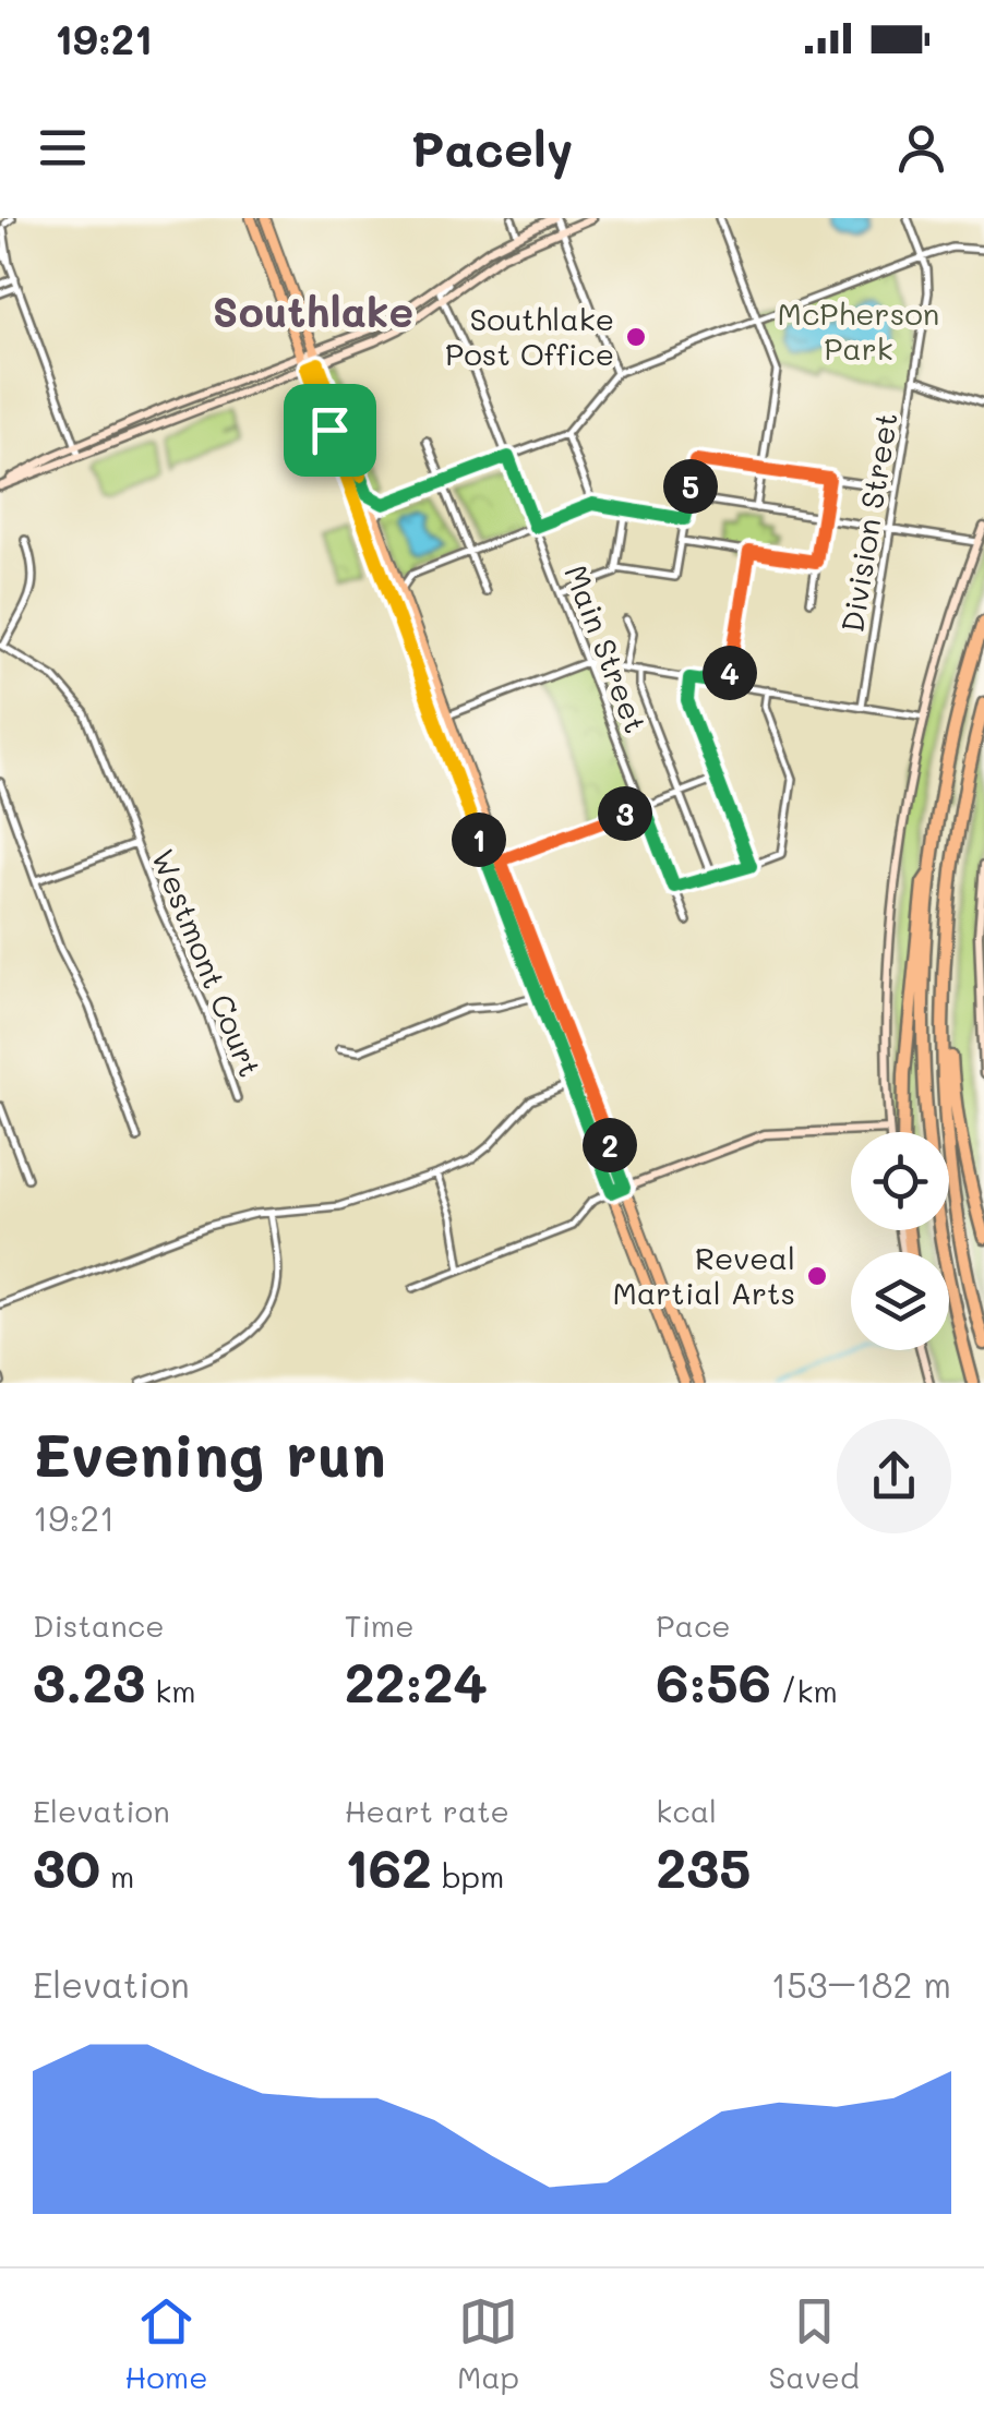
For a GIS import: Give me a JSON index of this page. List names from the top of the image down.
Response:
{
  "streets": {
    "street": ["Division Street", "Main Street", "Westmont Court"]
  },
  "districts": ["Southlake"],
  "parks": ["McPherson Park"],
  "places": ["Southlake Post Office", "Reveal Martial Arts"],
  "page": {
    "status": "19:21",
    "header": "Pacely",
    "pins": [
      "5",
      "4",
      "3",
      "1",
      "2"
    ],
    "heading": ["Evening run", "19:21"],
    "stats": [
      ["Distance", "3.23 km"],
      ["Time", "22:24"],
      ["Pace", "6:56 /km"],
      ["Elevation", "30 m"],
      ["Heart rate", "162 bpm"],
      ["kcal", "235"]
    ],
    "chart": ["Elevation", "153–182 m"],
    "tabs": ["Home", "Map", "Saved"]
  }
}
